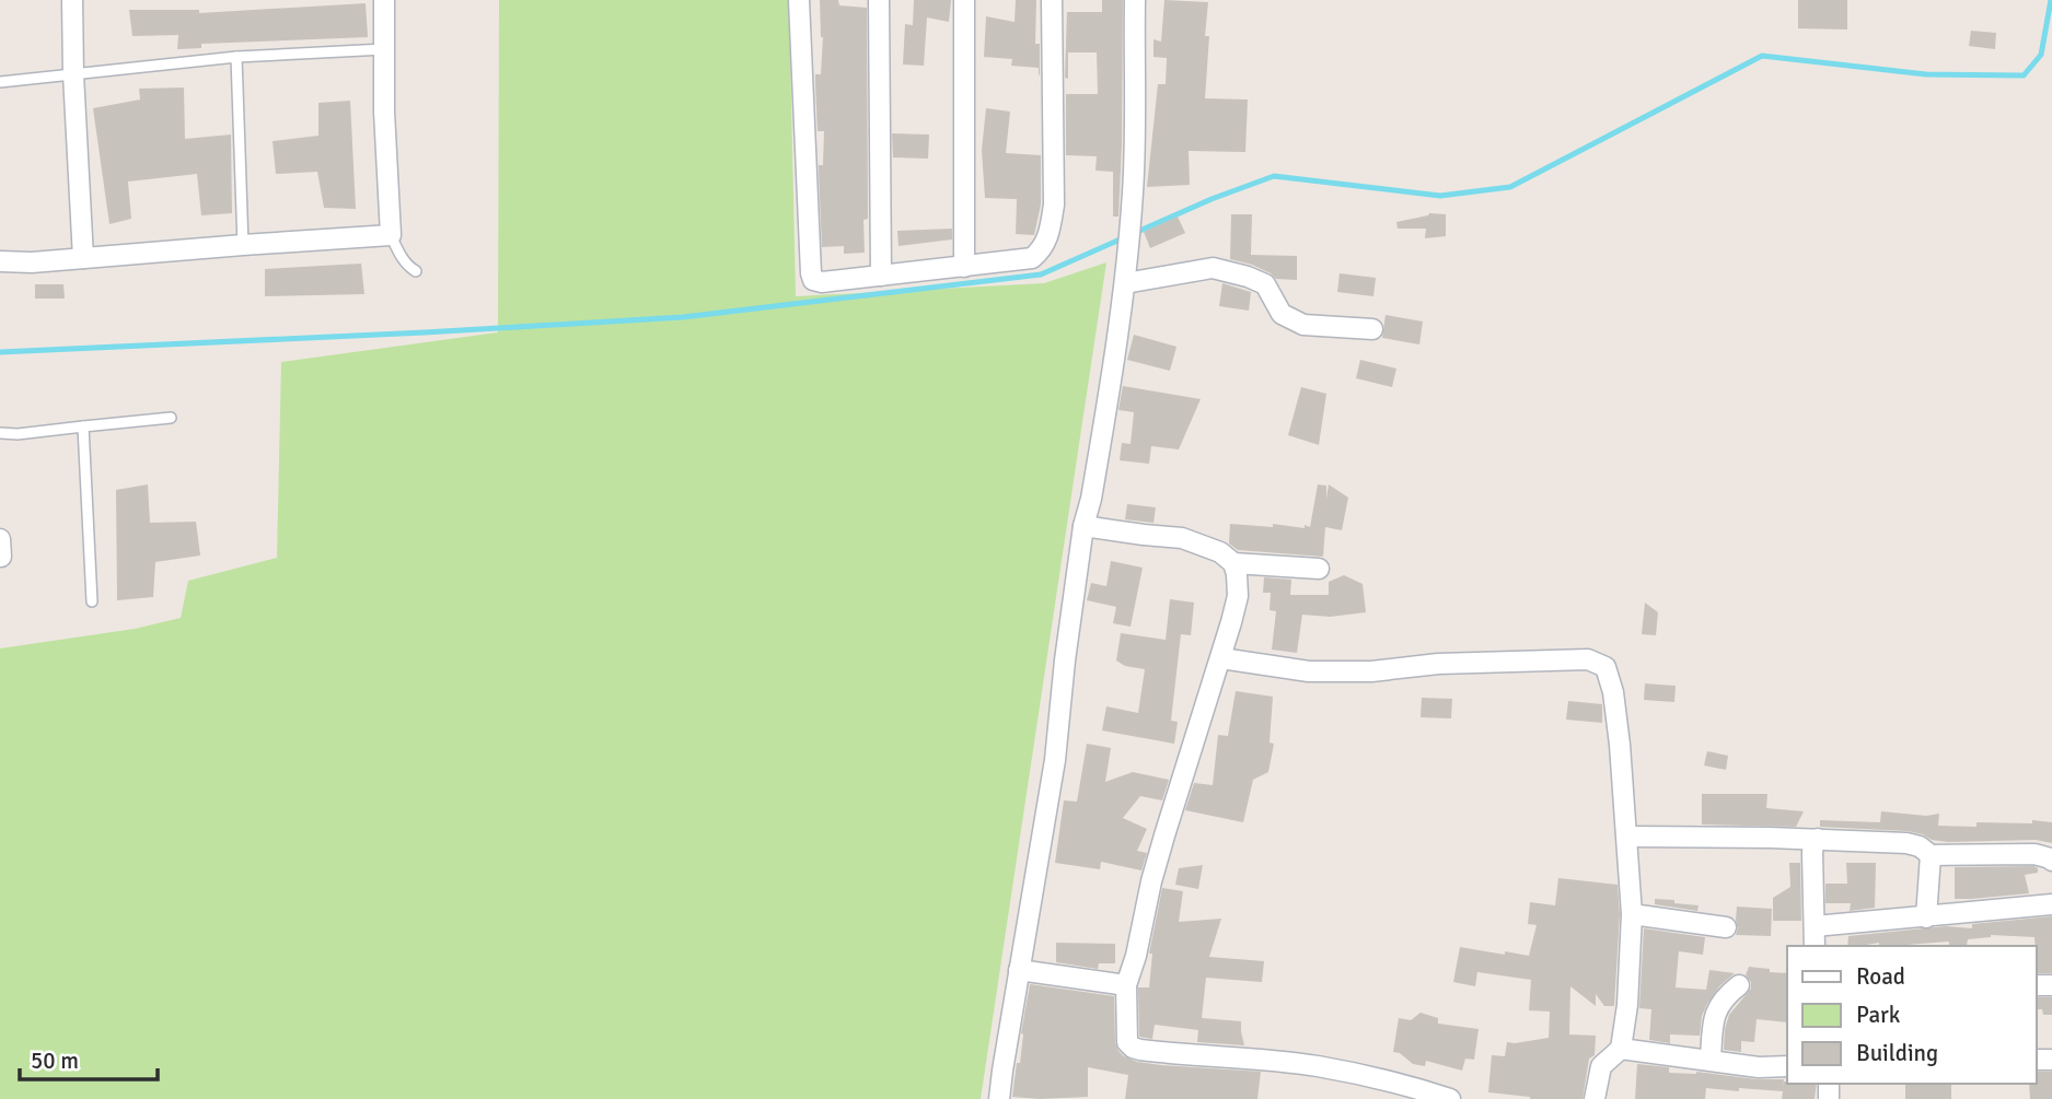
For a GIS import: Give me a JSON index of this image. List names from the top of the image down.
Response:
{
  "legend": ["Road", "Park", "Building"],
  "scale_bar": "50 m"
}
